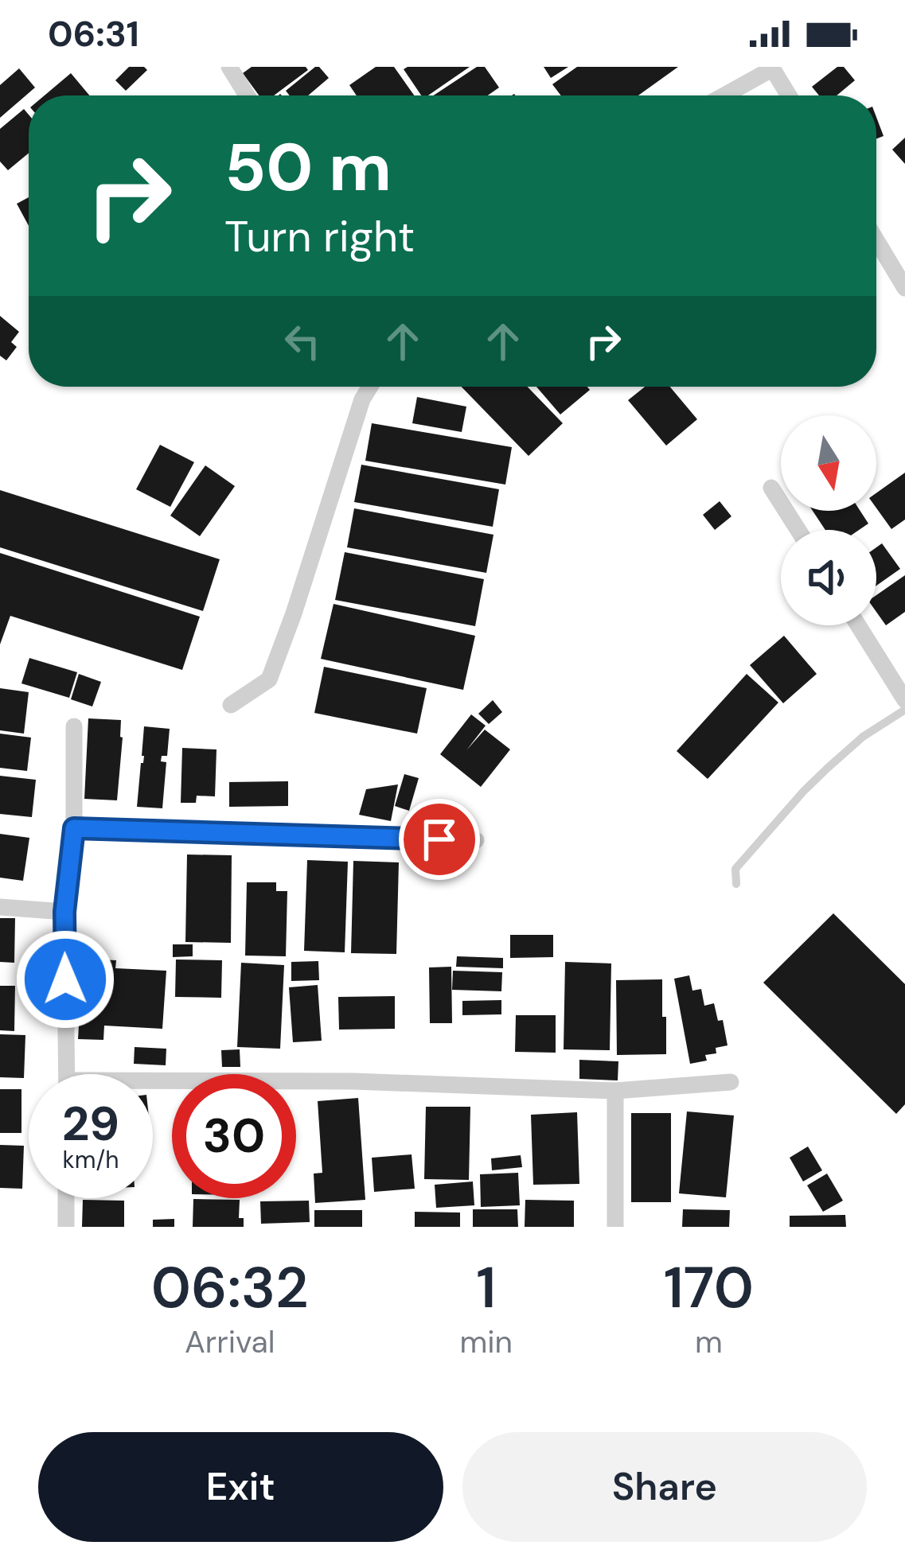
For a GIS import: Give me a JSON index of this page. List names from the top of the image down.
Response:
{
  "north": "bottom",
  "page": {
    "status": "06:31",
    "turn": ["50 m", "Turn right"],
    "speed": "29 km/h",
    "limit": "30",
    "eta": [
      "06:32",
      "Arrival",
      "1",
      "min",
      "170",
      "m"
    ],
    "buttons": ["Exit", "Share"]
  }
}
